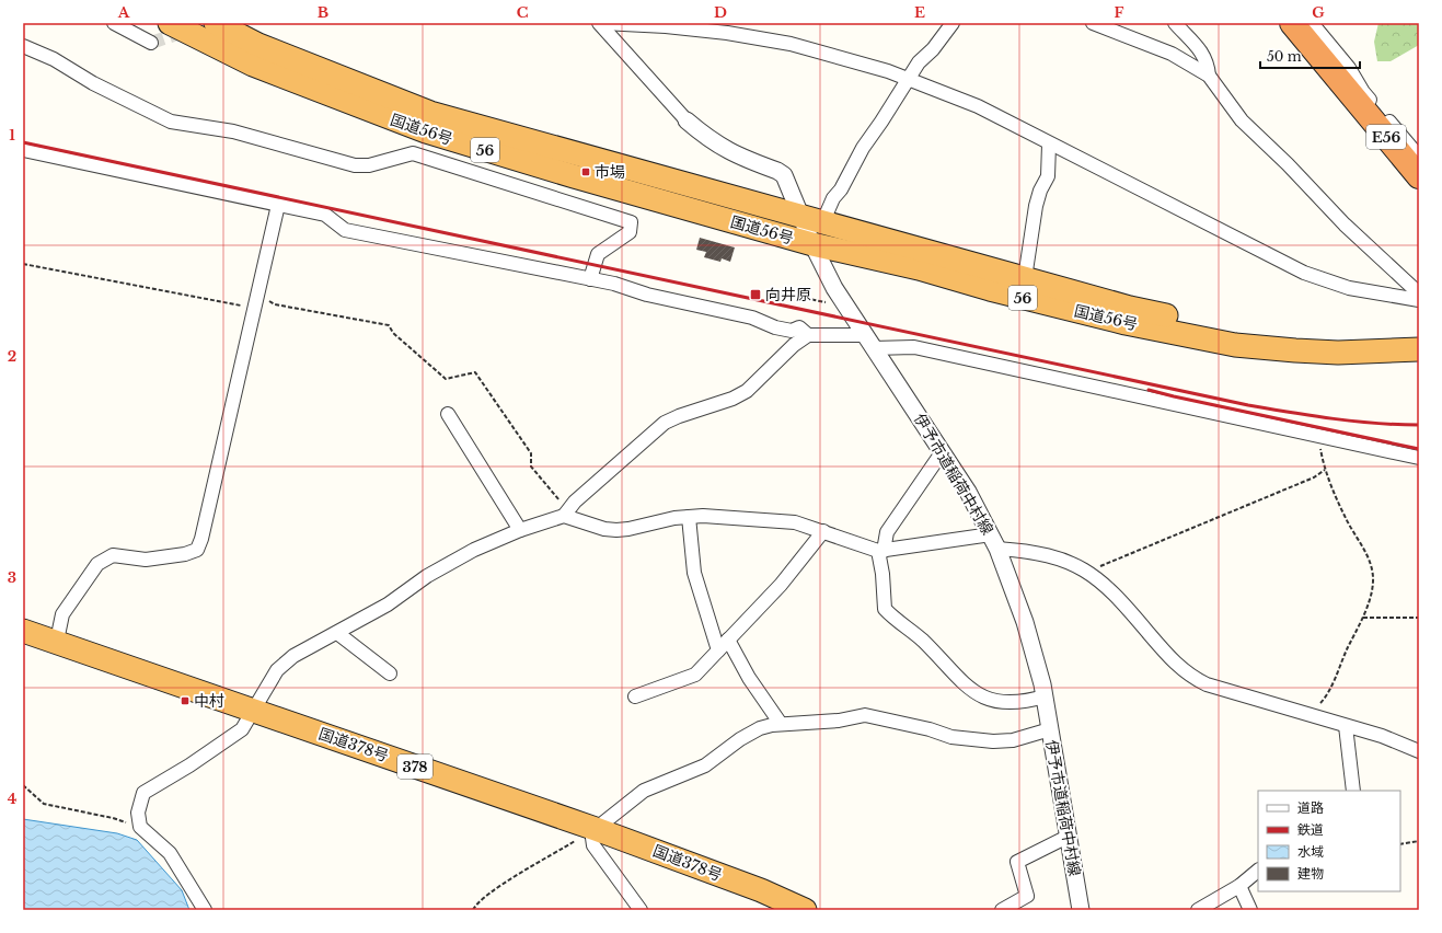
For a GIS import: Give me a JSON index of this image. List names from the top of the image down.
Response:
{
  "streets": {
    "highway": [
      "国道56号",
      "E56",
      "56",
      "国道378号",
      "378"
    ],
    "street": ["伊予市道稲荷中村線"]
  },
  "crossings": [
    ["国道56号", "伊予市道稲荷中村線"]
  ],
  "places": {
    "transit": ["市場", "向井原", "中村"]
  },
  "legend": [
    "道路",
    "鉄道",
    "水域",
    "建物"
  ],
  "scale_bar": "50 m",
  "grid": {
    "columns": [
      "A",
      "B",
      "C",
      "D",
      "E",
      "F",
      "G"
    ],
    "rows": [
      "1",
      "2",
      "3",
      "4"
    ]
  }
}
